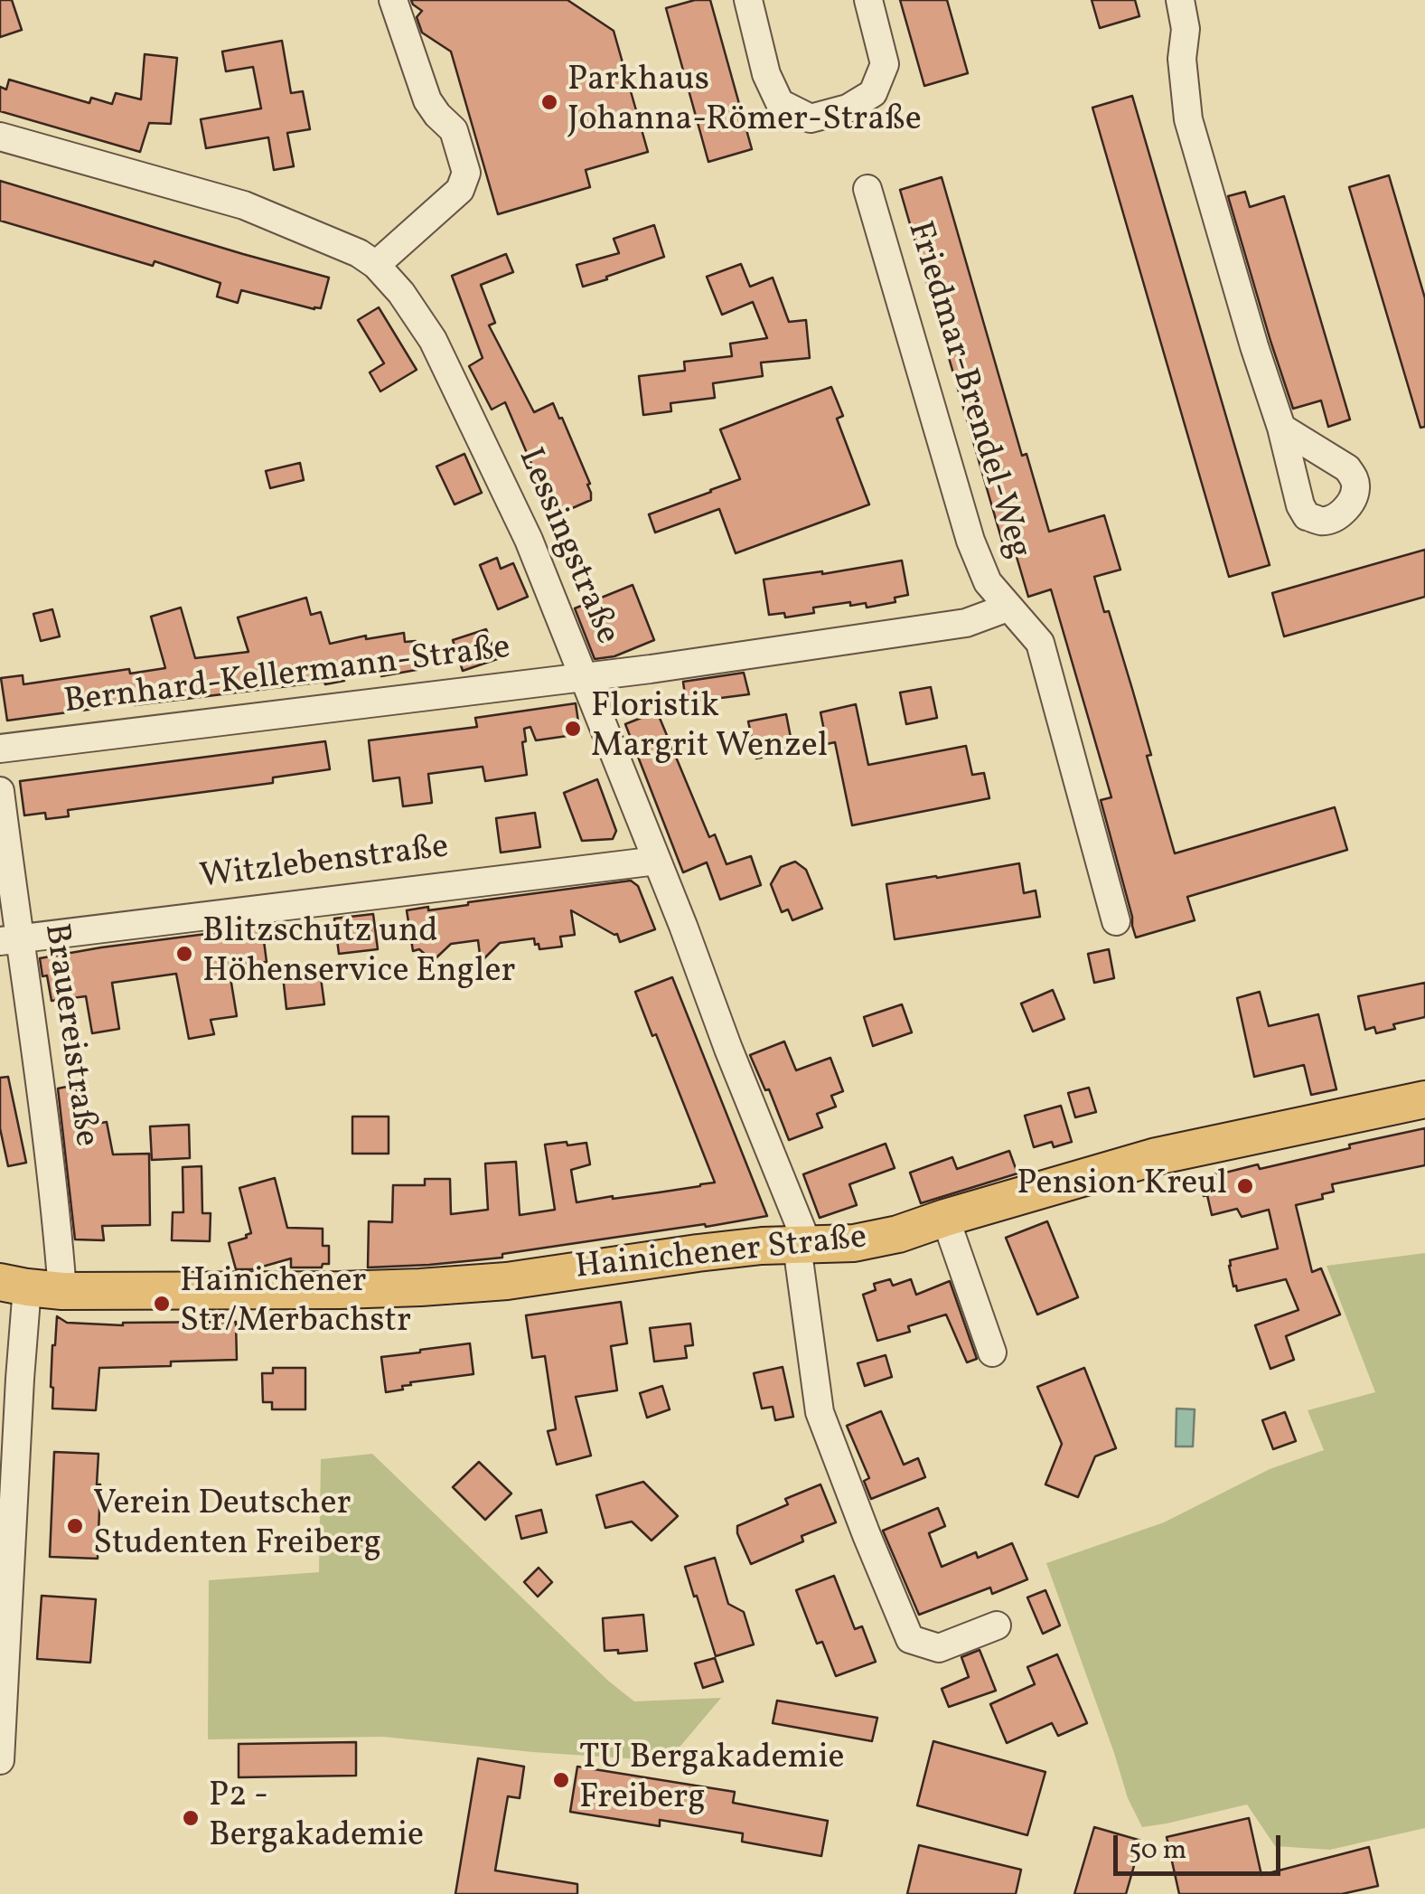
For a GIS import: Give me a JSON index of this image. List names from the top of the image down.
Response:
{
  "streets": {
    "main road": ["Hainichener Straße"],
    "street": [
      "Friedmar-Brendel-Weg",
      "Lessingstraße",
      "Bernhard-Kellermann-Straße",
      "Witzlebenstraße",
      "Brauereistraße"
    ]
  },
  "crossings": [
    ["Friedmar-Brendel-Weg", "Lessingstraße"],
    ["Friedmar-Brendel-Weg", "Bernhard-Kellermann-Straße"],
    ["Lessingstraße", "Bernhard-Kellermann-Straße"],
    ["Lessingstraße", "Witzlebenstraße"],
    ["Lessingstraße", "Hainichener Straße"],
    ["Witzlebenstraße", "Brauereistraße"],
    ["Brauereistraße", "Hainichener Straße"]
  ],
  "places": [
    "Parkhaus Johanna-Römer-Straße",
    "Floristik Margrit Wenzel",
    "Blitzschutz und Höhenservice Engler",
    "Pension Kreul",
    "Hainichener Str/Merbachstr",
    "Verein Deutscher Studenten Freiberg",
    "TU Bergakademie Freiberg",
    "P2 - Bergakademie"
  ],
  "scale_bar": "50 m"
}
